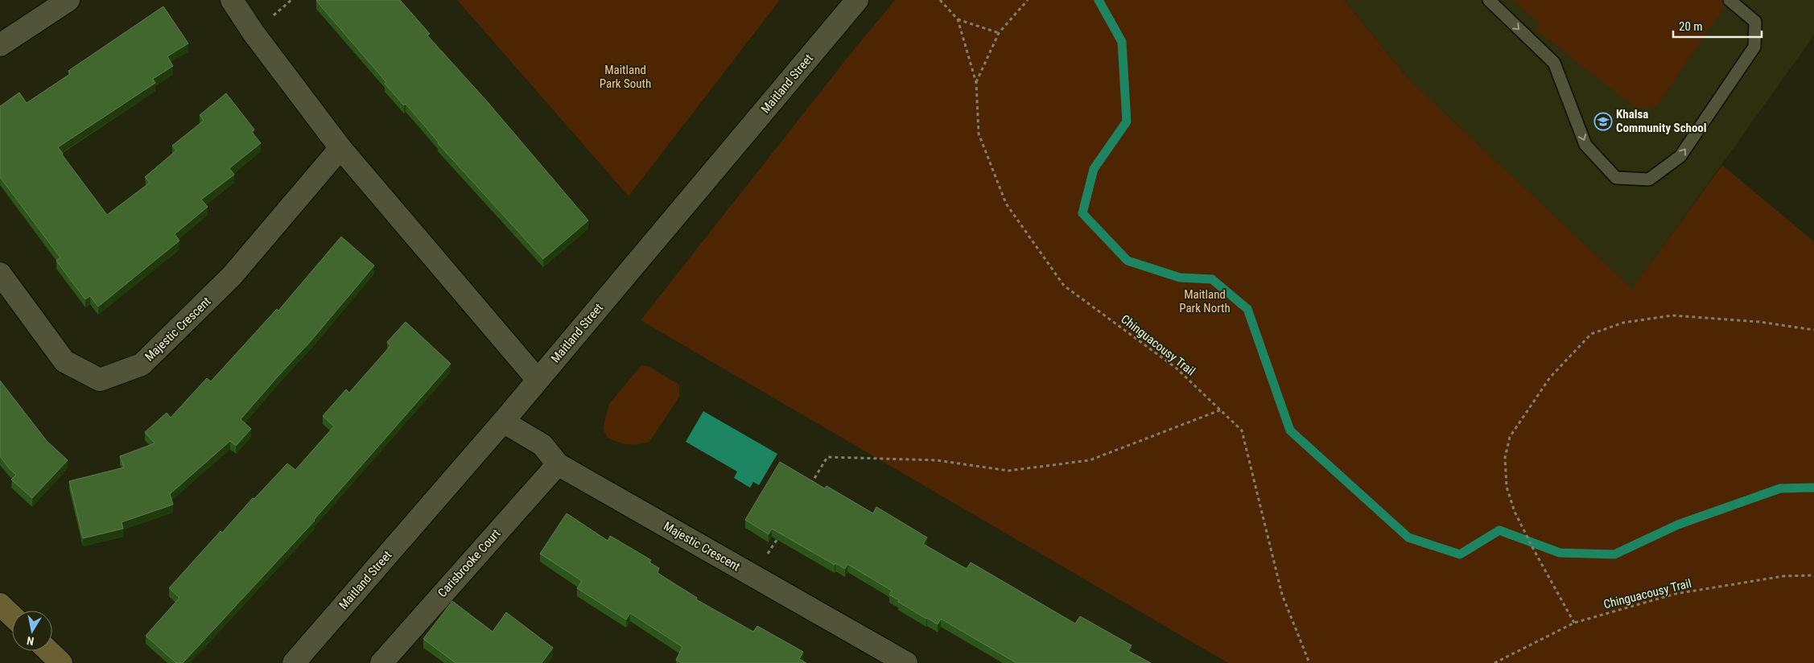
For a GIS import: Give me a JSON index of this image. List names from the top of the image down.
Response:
{
  "streets": {
    "street": ["Maitland Street", "Majestic Crescent", "Carisbrooke Court"],
    "path": ["Chinguacousy Trail"]
  },
  "crossings": [
    ["Maitland Street", "Majestic Crescent"],
    ["Majestic Crescent", "Carisbrooke Court"]
  ],
  "parks": ["Maitland Park South", "Maitland Park North"],
  "places": {
    "school or university": ["Khalsa Community School"]
  },
  "scale_bar": "20 m",
  "north": "bottom"
}
